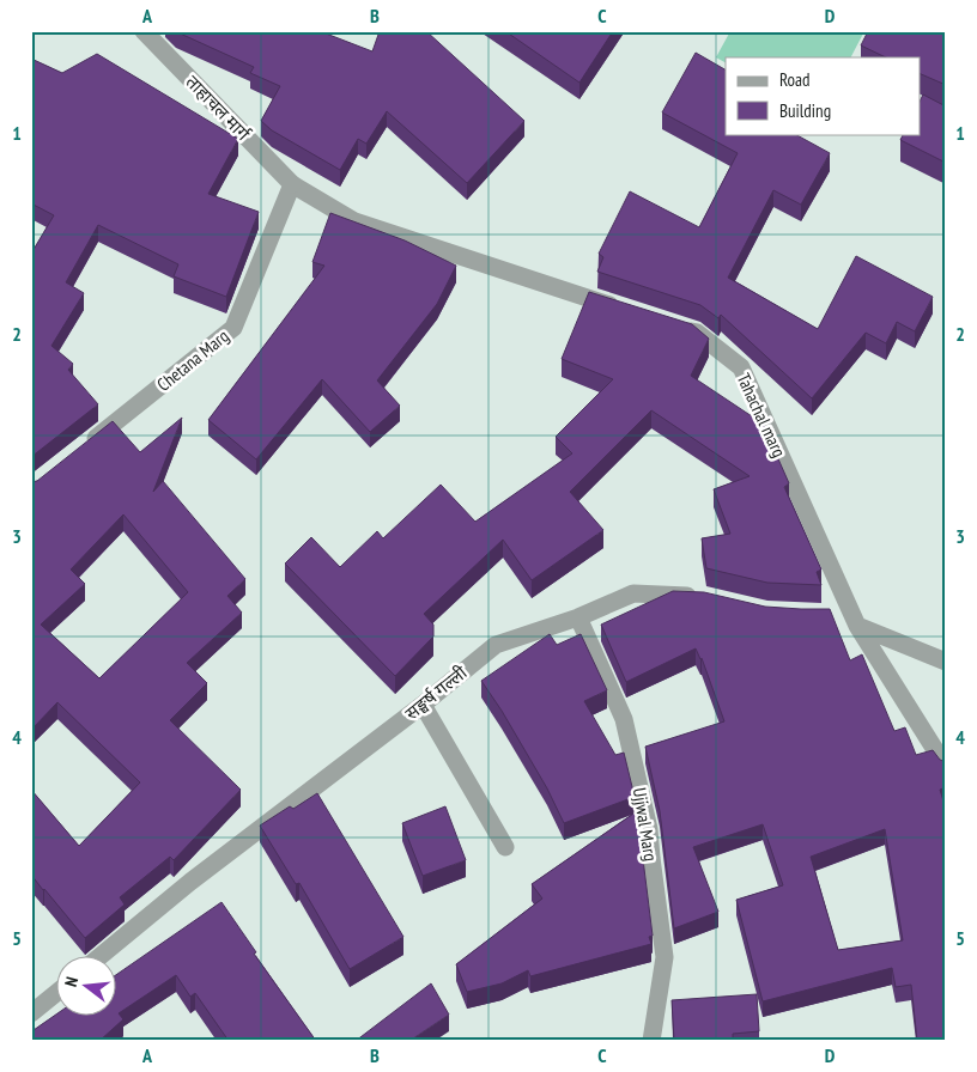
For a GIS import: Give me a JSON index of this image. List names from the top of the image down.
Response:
{
  "streets": {
    "street": [
      "ताहाचल मार्ग",
      "Chetana Marg",
      "Tahachal marg",
      "सङ्घर्ष गल्ली",
      "Ujjwal Marg"
    ]
  },
  "crossings": [
    ["ताहाचल मार्ग", "Chetana Marg"],
    ["सङ्घर्ष गल्ली", "Ujjwal Marg"]
  ],
  "legend": ["Road", "Building"],
  "north": "left",
  "grid": {
    "columns": [
      "A",
      "B",
      "C",
      "D"
    ],
    "rows": [
      "1",
      "2",
      "3",
      "4",
      "5"
    ]
  }
}
